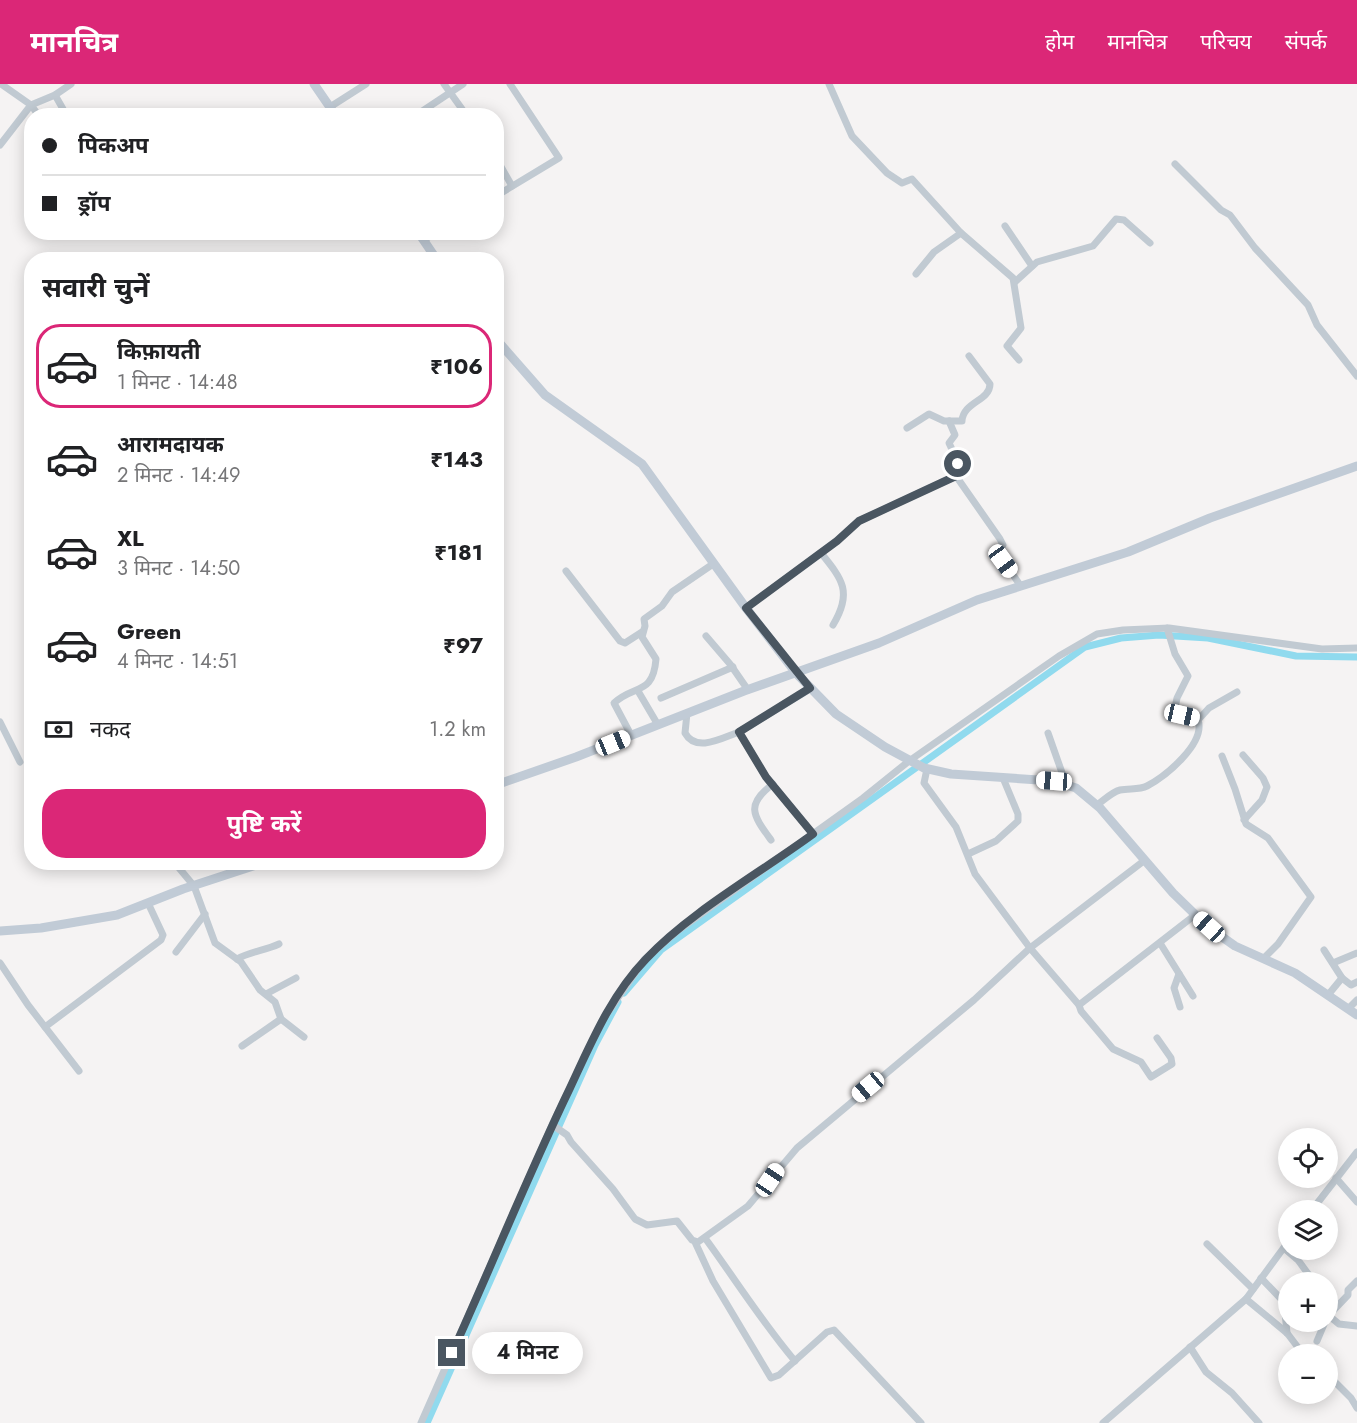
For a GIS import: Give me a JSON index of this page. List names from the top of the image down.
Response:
{
  "page": {
    "header": "मानचित्र",
    "nav": [
      "होम",
      "मानचित्र",
      "परिचय",
      "संपर्क"
    ],
    "banner": ["पिकअप", "ड्रॉप"],
    "heading": "सवारी चुनें",
    "list": [
      {
        "name": "किफ़ायती",
        "note": "1 मिनट · 14:48",
        "value": "₹106"
      },
      {
        "name": "आरामदायक",
        "note": "2 मिनट · 14:49",
        "value": "₹143"
      },
      {
        "name": "XL",
        "note": "3 मिनट · 14:50",
        "value": "₹181"
      },
      {
        "name": "Green",
        "note": "4 मिनट · 14:51",
        "value": "₹97"
      }
    ],
    "pay": ["नकद", "1.2 km"],
    "buttons": "पुष्टि करें",
    "map_buttons": ["+", "−"],
    "bubble": "4 मिनट"
  }
}
